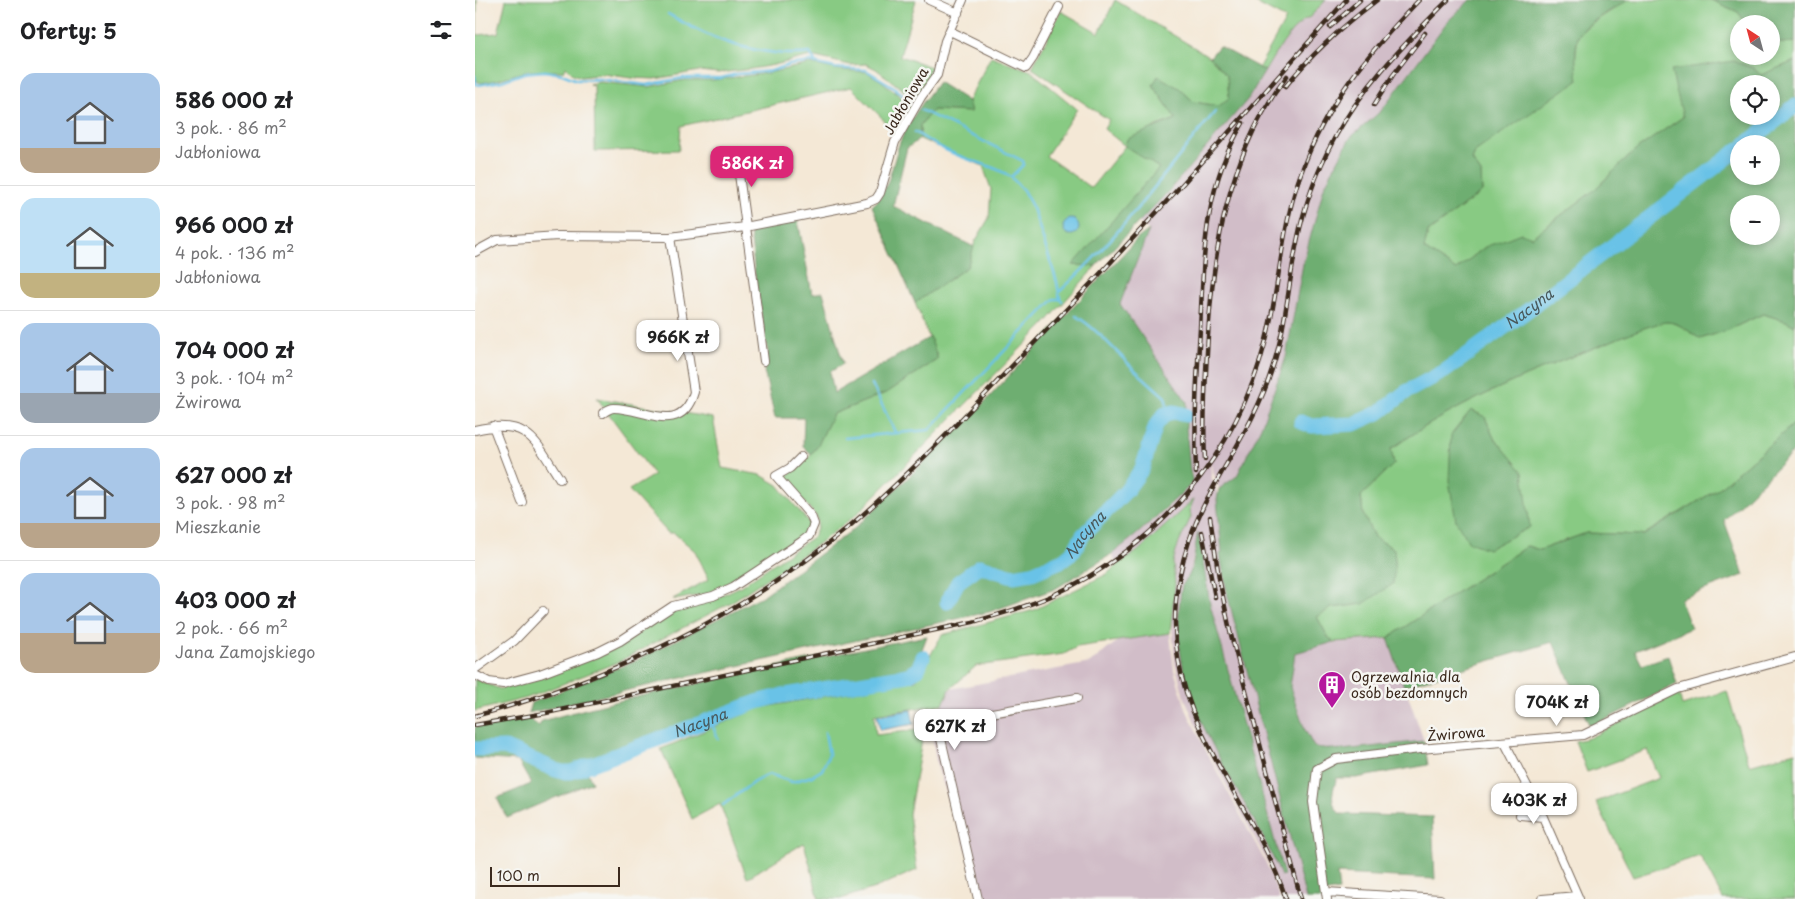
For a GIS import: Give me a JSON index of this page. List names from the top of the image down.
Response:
{
  "streets": {
    "street": ["Jabłoniowa", "Żwirowa"]
  },
  "water": ["Nacyna"],
  "places": {
    "building": ["Ogrzewalnia dla osób bezdomnych"]
  },
  "scale_bar": "100 m",
  "north": "top left",
  "page": {
    "heading": "Oferty: 5",
    "map_buttons": ["+", "−"],
    "list": [
      {
        "name": "586 000 zł",
        "note": "3 pok. · 86 m² · Jabłoniowa"
      },
      {
        "name": "966 000 zł",
        "note": "4 pok. · 136 m² · Jabłoniowa"
      },
      {
        "name": "704 000 zł",
        "note": "3 pok. · 104 m² · Żwirowa"
      },
      {
        "name": "627 000 zł",
        "note": "3 pok. · 98 m² · Mieszkanie"
      },
      {
        "name": "403 000 zł",
        "note": "2 pok. · 66 m² · Jana Zamojskiego"
      }
    ],
    "price": [
      "586K zł",
      "966K zł",
      "704K zł",
      "627K zł",
      "403K zł"
    ],
    "scale": "100 m"
  }
}
